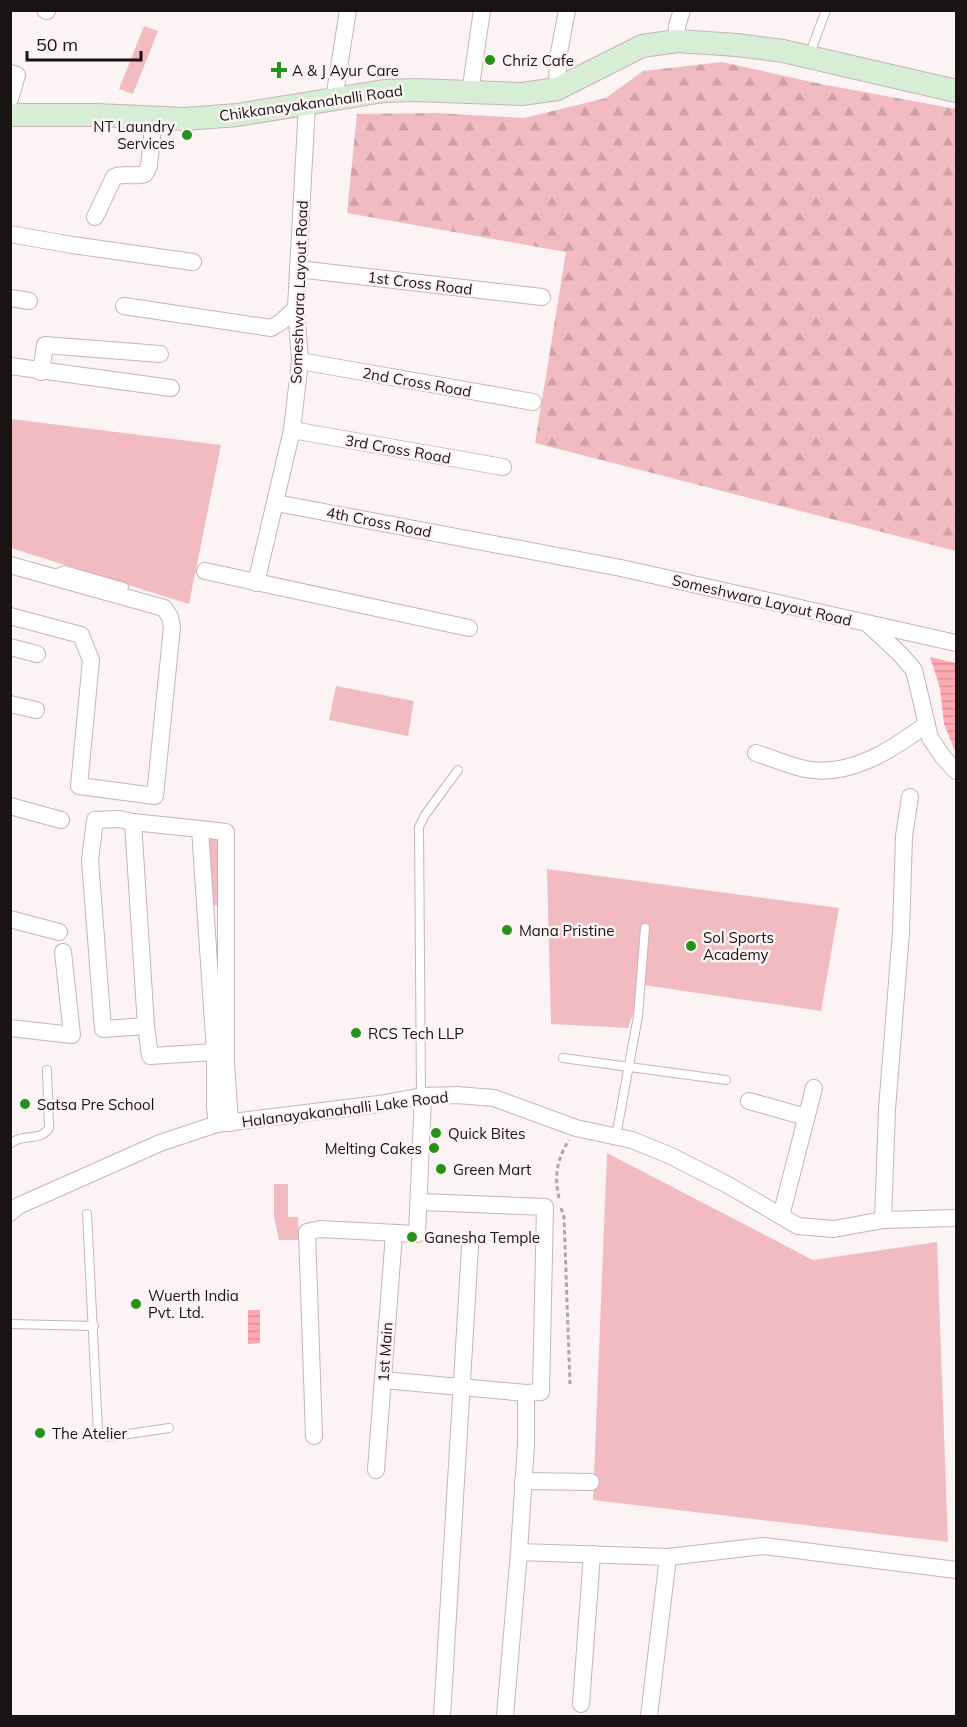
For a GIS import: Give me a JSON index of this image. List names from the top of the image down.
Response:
{
  "streets": {
    "main road": ["Chikkanayakanahalli Road"],
    "street": [
      "1st Cross Road",
      "Someshwara Layout Road",
      "2nd Cross Road",
      "3rd Cross Road",
      "4th Cross Road",
      "Halanayakanahalli Lake Road",
      "1st Main"
    ]
  },
  "crossings": [
    ["Chikkanayakanahalli Road", "Someshwara Layout Road"],
    ["1st Cross Road", "Someshwara Layout Road"],
    ["Someshwara Layout Road", "2nd Cross Road"],
    ["Someshwara Layout Road", "3rd Cross Road"],
    ["Someshwara Layout Road", "4th Cross Road"]
  ],
  "places": {
    "other": [
      "Chriz Cafe",
      "NT Laundry Services",
      "Mana Pristine",
      "Sol Sports Academy",
      "RCS Tech LLP",
      "Satsa Pre School",
      "Quick Bites",
      "Melting Cakes",
      "Green Mart",
      "Ganesha Temple",
      "Wuerth India Pvt. Ltd.",
      "The Atelier"
    ],
    "health": ["A & J Ayur Care"]
  },
  "scale_bar": "50 m"
}
